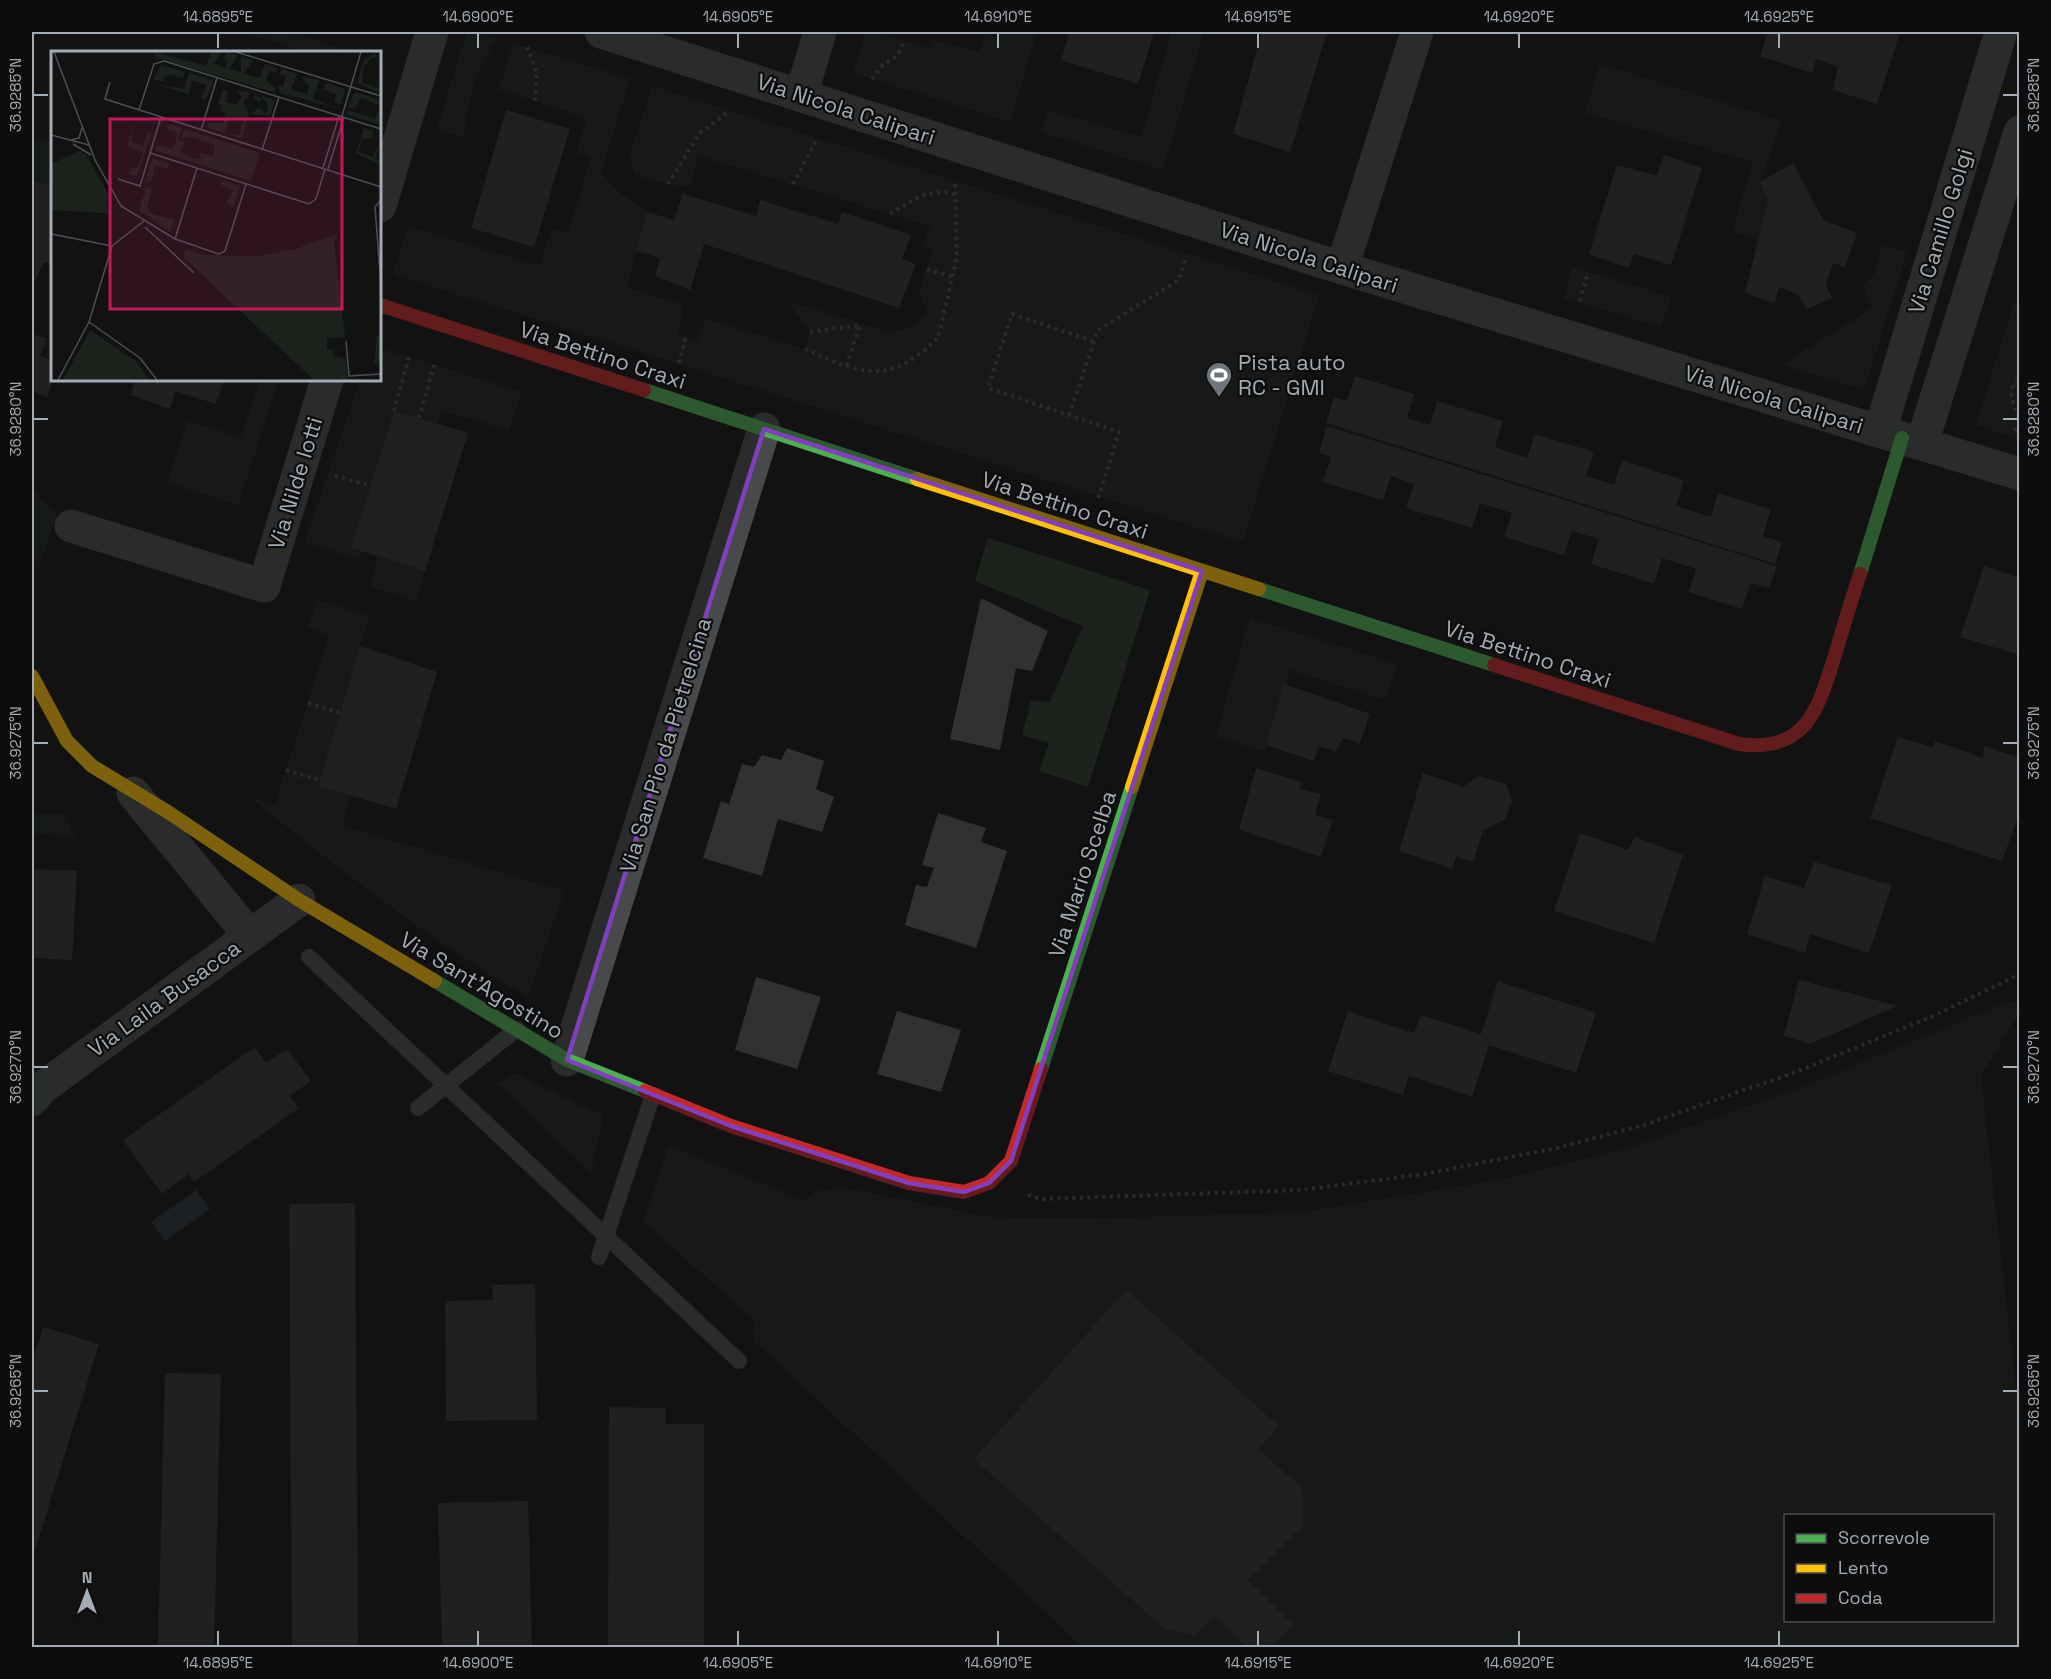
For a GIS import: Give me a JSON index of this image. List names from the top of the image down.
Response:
{
  "streets": {
    "street": [
      "Via Nicola Calipari",
      "Via Camillo Golgi",
      "Via Bettino Craxi",
      "Via Nilde Iotti",
      "Via San Pio da Pietrelcina",
      "Via Mario Scelba",
      "Via Sant'Agostino",
      "Via Laila Busacca"
    ]
  },
  "crossings": [
    ["Via Nicola Calipari", "Via Camillo Golgi"],
    ["Via Camillo Golgi", "Via Bettino Craxi"],
    ["Via Bettino Craxi", "Via San Pio da Pietrelcina"],
    ["Via Bettino Craxi", "Via Mario Scelba"],
    ["Via San Pio da Pietrelcina", "Via Sant'Agostino"],
    ["Via Mario Scelba", "Via Sant'Agostino"],
    ["Via Sant'Agostino", "Via Laila Busacca"]
  ],
  "places": {
    "sports": ["Pista auto RC - GMI"]
  },
  "legend": ["Scorrevole", "Lento", "Coda"],
  "north": "top",
  "coordinates": [
    "14.6895°E",
    "14.6900°E",
    "14.6905°E",
    "14.6910°E",
    "14.6915°E",
    "14.6920°E",
    "14.6925°E",
    "36.9285°N",
    "36.9280°N",
    "36.9275°N",
    "36.9270°N",
    "36.9265°N"
  ]
}
